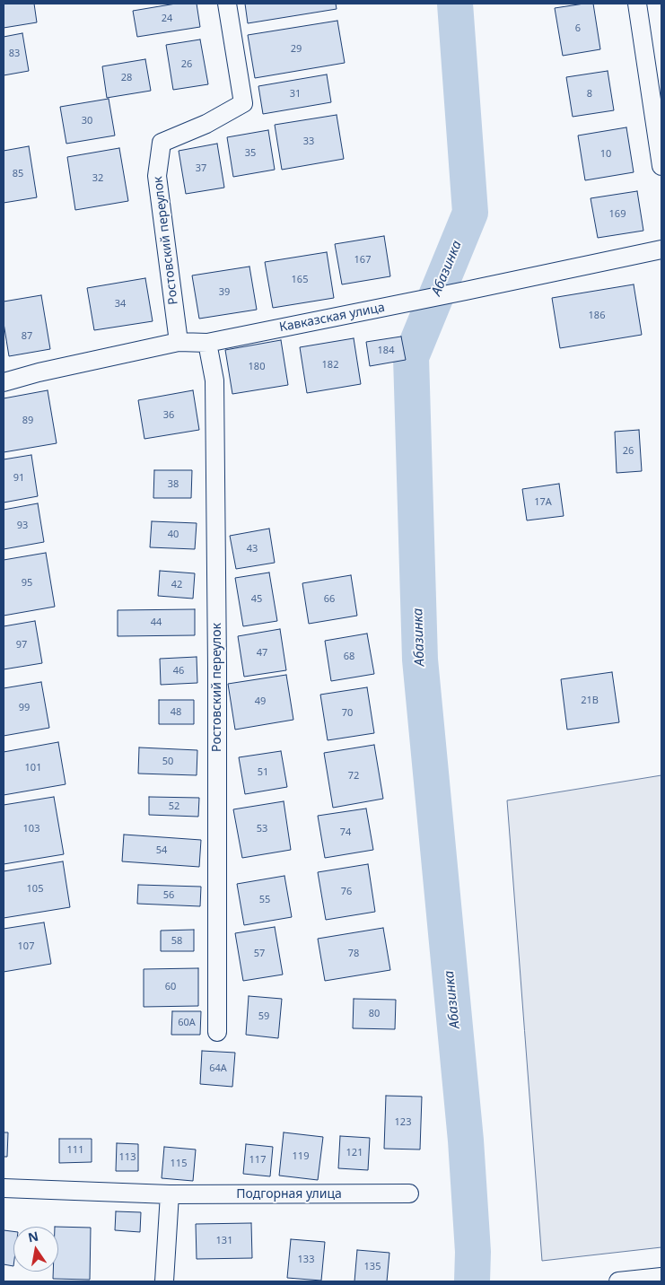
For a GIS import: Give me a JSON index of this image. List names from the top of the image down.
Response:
{
  "streets": {
    "street": ["Ростовский переулок", "Кавказская улица", "Подгорная улица"]
  },
  "crossings": [
    ["Ростовский переулок", "Кавказская улица"]
  ],
  "water": ["Абазинка"],
  "house_numbers": [
    "24",
    "6",
    "29",
    "83",
    "26",
    "28",
    "31",
    "8",
    "30",
    "33",
    "35",
    "10",
    "37",
    "85",
    "32",
    "169",
    "167",
    "165",
    "39",
    "34",
    "186",
    "87",
    "184",
    "182",
    "180",
    "36",
    "89",
    "26",
    "91",
    "38",
    "17А",
    "93",
    "40",
    "43",
    "95",
    "42",
    "45",
    "66",
    "44",
    "97",
    "47",
    "68",
    "46",
    "21В",
    "49",
    "99",
    "48",
    "70",
    "50",
    "101",
    "51",
    "72",
    "52",
    "103",
    "53",
    "74",
    "54",
    "105",
    "76",
    "56",
    "55",
    "58",
    "107",
    "57",
    "78",
    "60",
    "80",
    "59",
    "60А",
    "64А",
    "123",
    "111",
    "121",
    "119",
    "113",
    "117",
    "115",
    "131",
    "133",
    "135"
  ],
  "north": "top"
}
